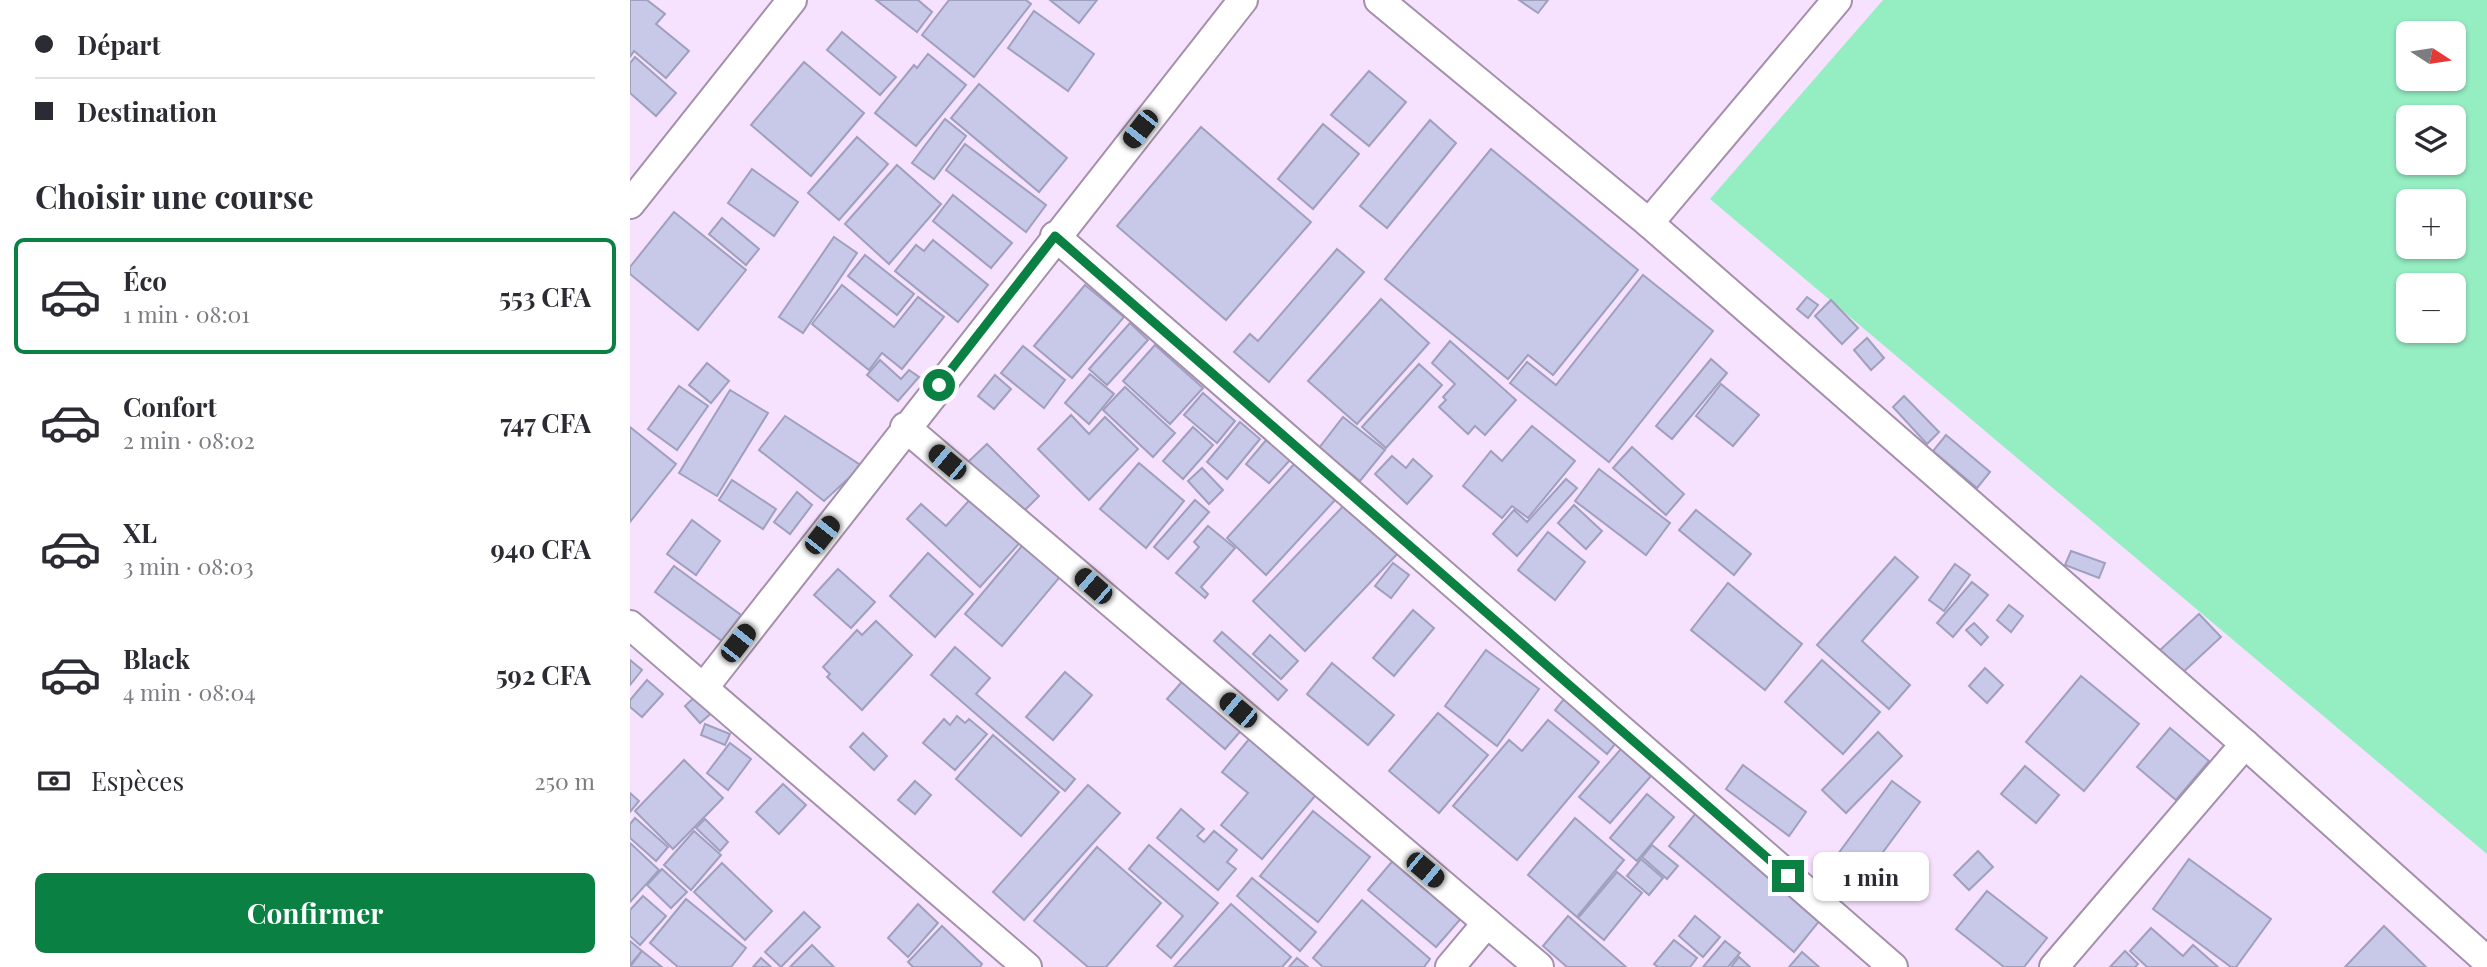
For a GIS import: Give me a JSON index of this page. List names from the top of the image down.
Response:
{
  "north": "right",
  "page": {
    "banner": ["Départ", "Destination"],
    "map_buttons": ["+", "−"],
    "heading": "Choisir une course",
    "list": [
      {
        "name": "Éco",
        "note": "1 min · 08:01",
        "value": "553 CFA"
      },
      {
        "name": "Confort",
        "note": "2 min · 08:02",
        "value": "747 CFA"
      },
      {
        "name": "XL",
        "note": "3 min · 08:03",
        "value": "940 CFA"
      },
      {
        "name": "Black",
        "note": "4 min · 08:04",
        "value": "592 CFA"
      }
    ],
    "pay": ["Espèces", "250 m"],
    "bubble": "1 min",
    "buttons": "Confirmer"
  }
}
